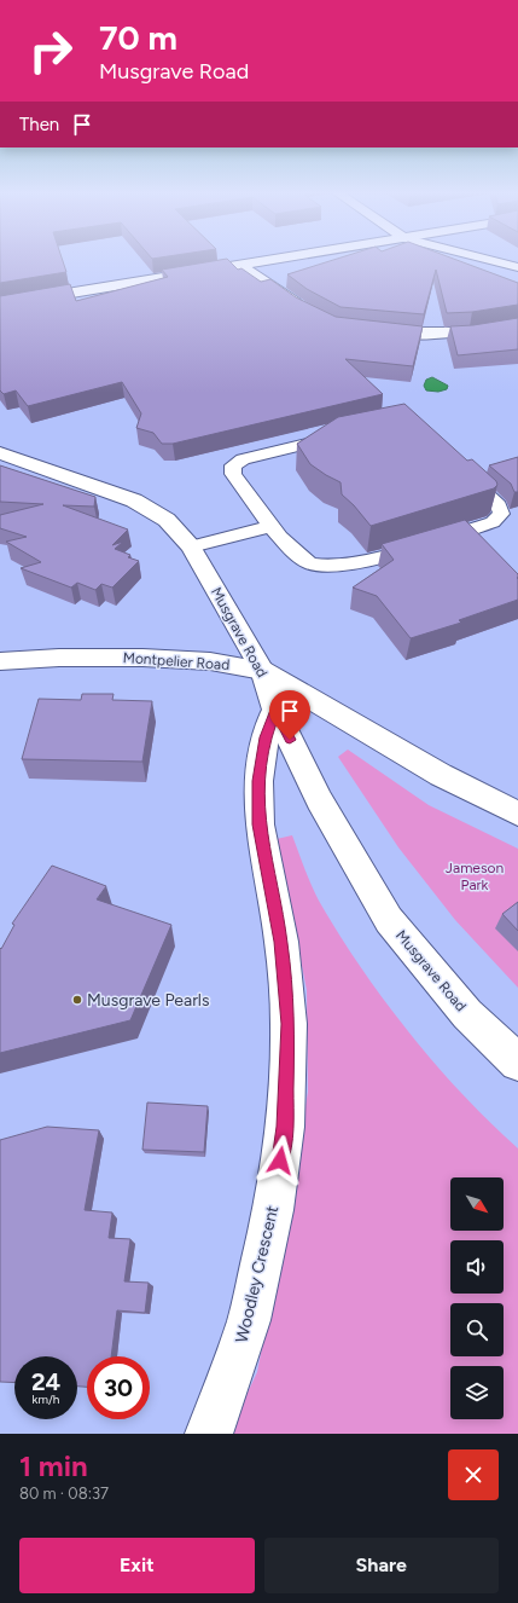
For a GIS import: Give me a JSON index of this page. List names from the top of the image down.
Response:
{
  "streets": {
    "street": ["Musgrave Road", "Montpelier Road", "Woodley Crescent"]
  },
  "crossings": [
    ["Musgrave Road", "Montpelier Road"],
    ["Musgrave Road", "Woodley Crescent"]
  ],
  "parks": ["Jameson Park"],
  "places": ["Musgrave Pearls"],
  "north": "bottom right",
  "page": {
    "turn": ["70 m", "Musgrave Road"],
    "then": "Then",
    "speed": "24 km/h",
    "limit": "30",
    "heading": ["1 min", "80 m · 08:37"],
    "buttons": ["Exit", "Share"]
  }
}
